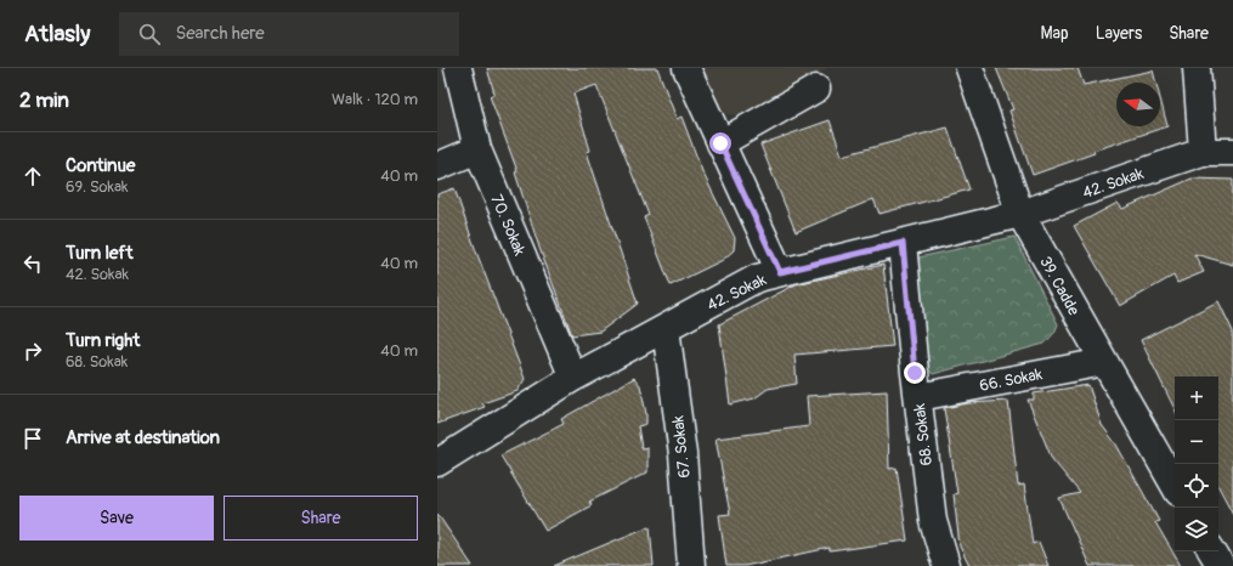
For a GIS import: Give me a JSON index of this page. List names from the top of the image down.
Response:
{
  "streets": {
    "street": [
      "42. Sokak",
      "70. Sokak",
      "39. Cadde",
      "66. Sokak",
      "68. Sokak",
      "67. Sokak"
    ]
  },
  "crossings": [
    ["42. Sokak", "70. Sokak"],
    ["42. Sokak", "39. Cadde"],
    ["42. Sokak", "68. Sokak"],
    ["42. Sokak", "67. Sokak"],
    ["39. Cadde", "66. Sokak"],
    ["66. Sokak", "68. Sokak"]
  ],
  "north": "left",
  "page": {
    "header": "Atlasly",
    "search": "Search here",
    "nav": ["Map", "Layers", "Share"],
    "heading": ["2 min", "Walk · 120 m"],
    "list": [
      ["Continue", "69. Sokak", "40 m"],
      ["Turn left", "42. Sokak", "40 m"],
      ["Turn right", "68. Sokak", "40 m"],
      "Arrive at destination"
    ],
    "map_buttons": ["+", "−"],
    "buttons": ["Save", "Share"]
  }
}
